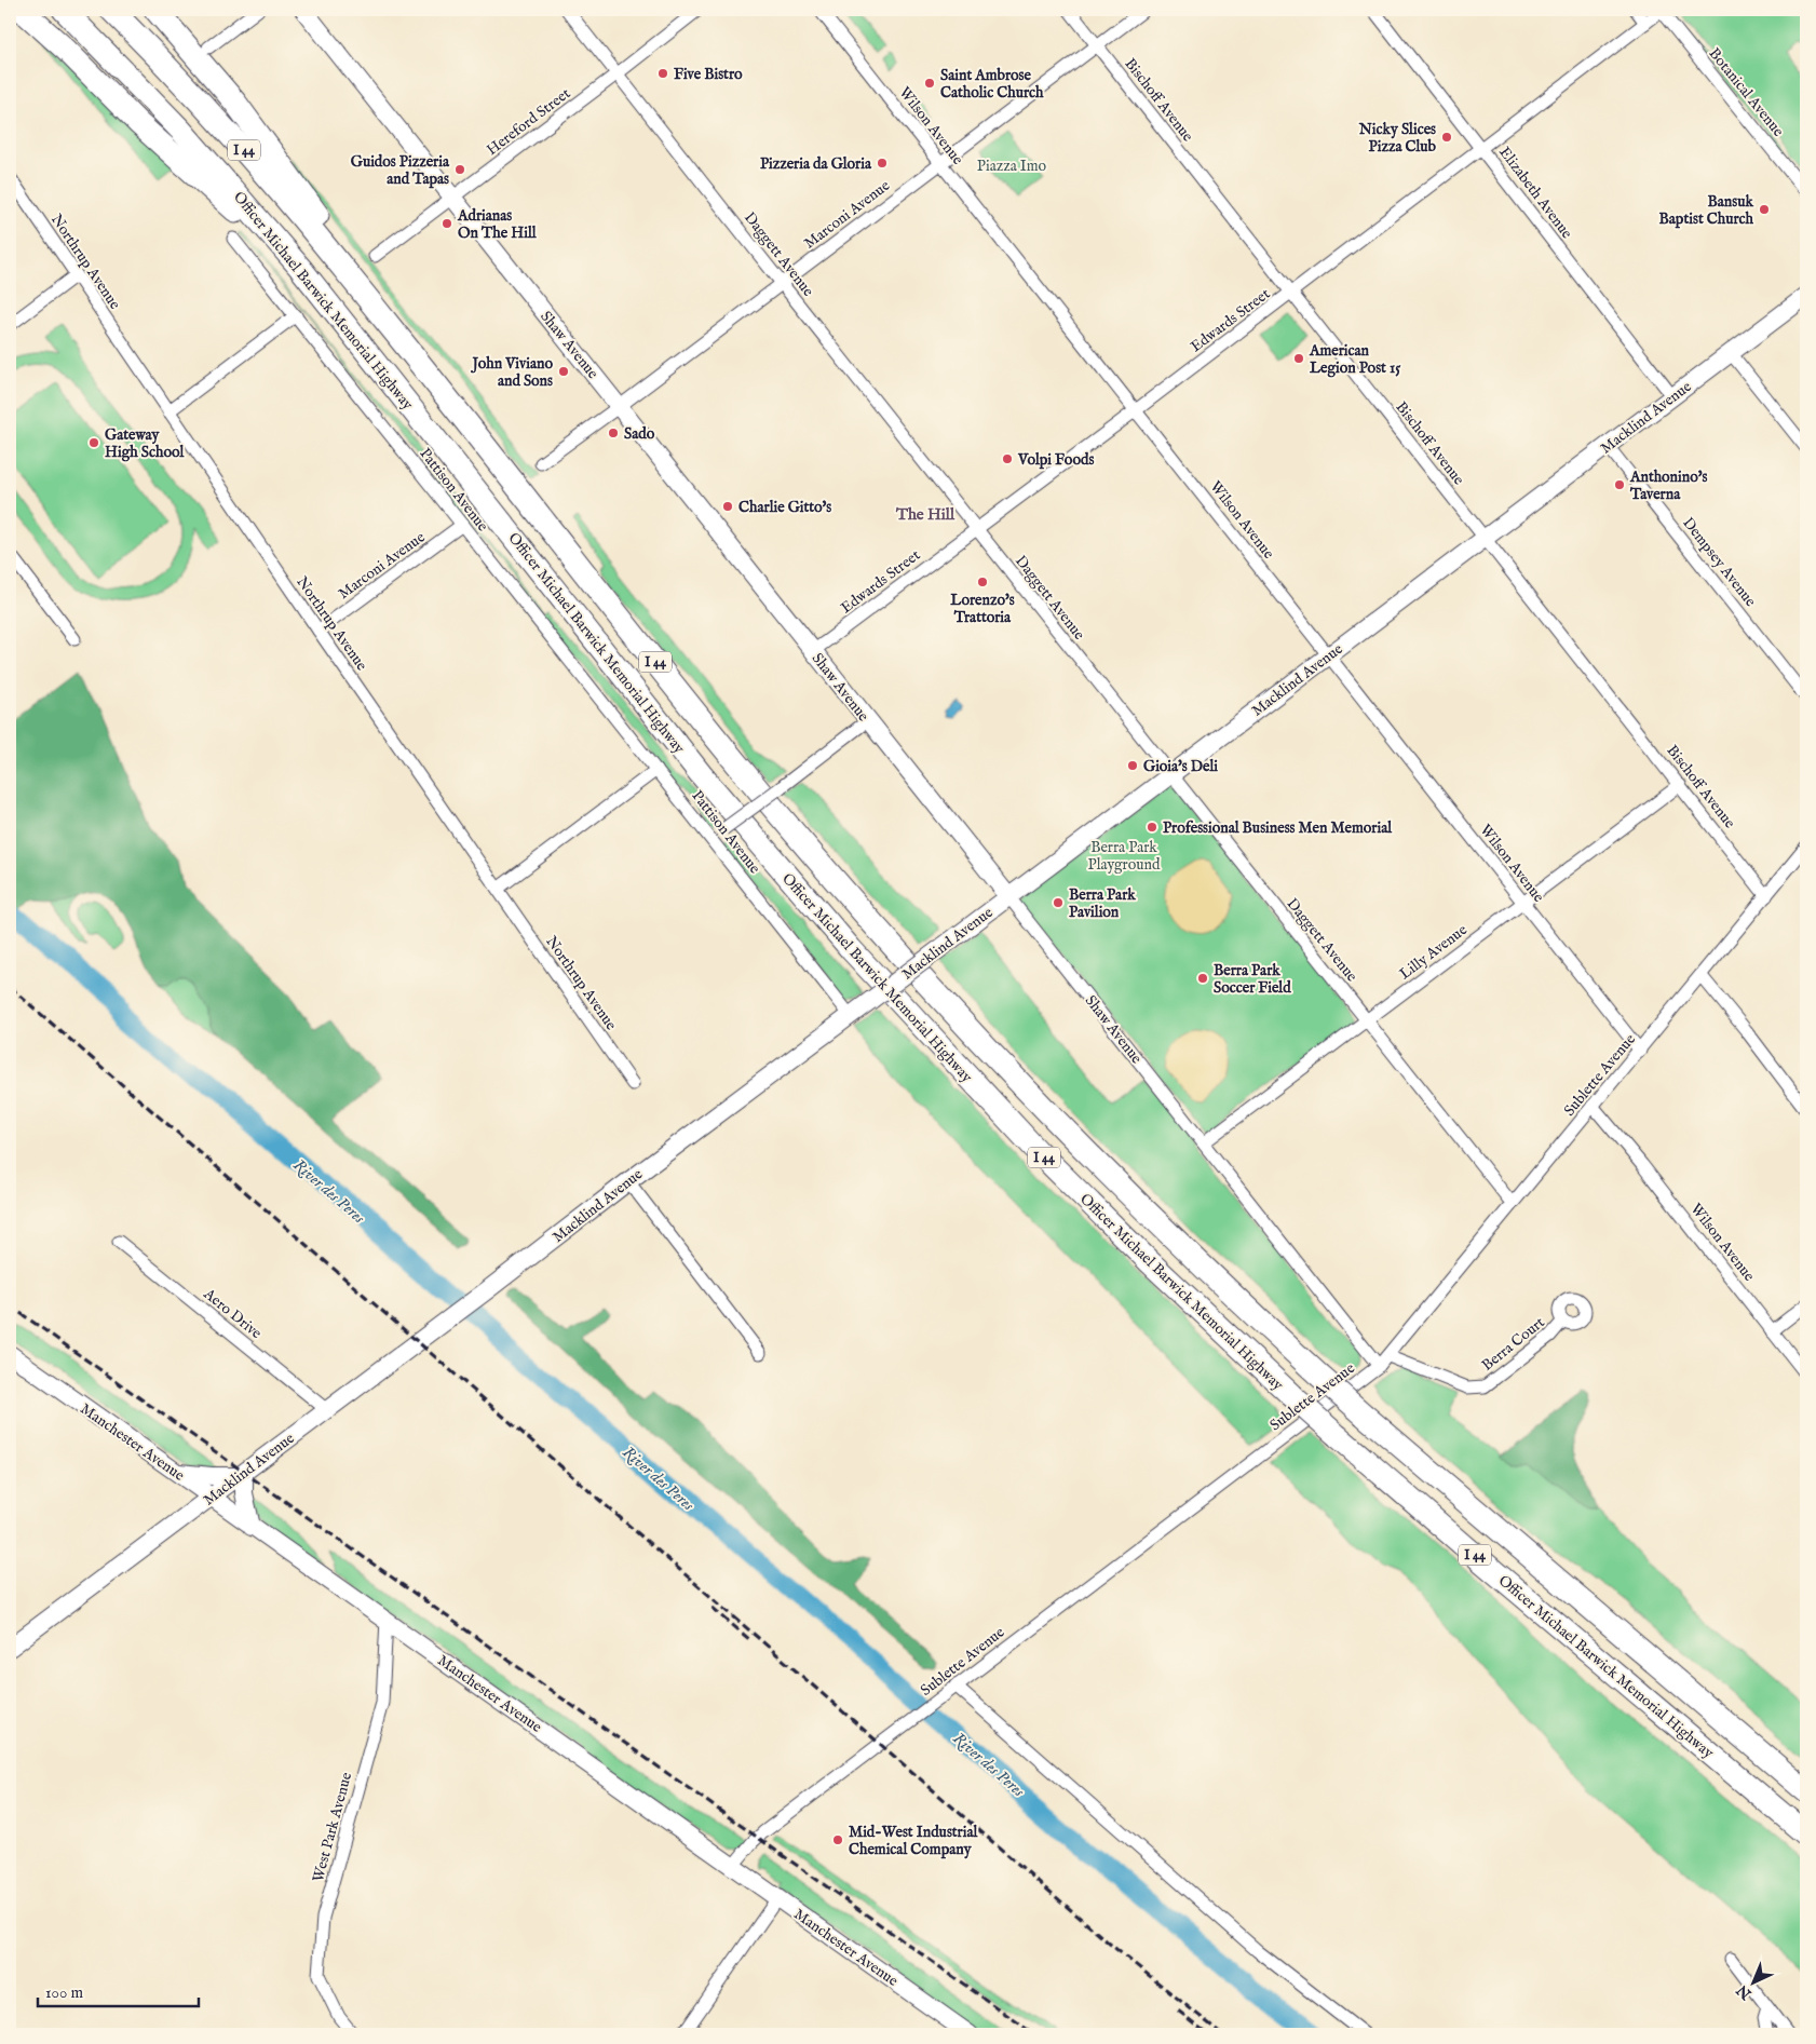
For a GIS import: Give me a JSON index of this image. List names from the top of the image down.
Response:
{
  "streets": {
    "highway": ["I 44", "Officer Michael Barwick Memorial Highway"],
    "street": [
      "Botanical Avenue",
      "Bischoff Avenue",
      "Hereford Street",
      "Wilson Avenue",
      "Elizabeth Avenue",
      "Marconi Avenue",
      "Daggett Avenue",
      "Northrup Avenue",
      "Edwards Street",
      "Shaw Avenue",
      "Macklind Avenue",
      "Pattison Avenue",
      "Dempsey Avenue",
      "Lilly Avenue",
      "Sublette Avenue",
      "Aero Drive",
      "Berra Court",
      "Manchester Avenue",
      "West Park Avenue"
    ]
  },
  "crossings": [
    ["Botanical Avenue", "Edwards Street"],
    ["Bischoff Avenue", "Marconi Avenue"],
    ["Bischoff Avenue", "Edwards Street"],
    ["Bischoff Avenue", "Macklind Avenue"],
    ["Bischoff Avenue", "Lilly Avenue"],
    ["Bischoff Avenue", "Sublette Avenue"],
    ["Hereford Street", "Daggett Avenue"],
    ["Hereford Street", "Shaw Avenue"],
    ["Wilson Avenue", "Marconi Avenue"],
    ["Wilson Avenue", "Edwards Street"],
    ["Wilson Avenue", "Macklind Avenue"],
    ["Wilson Avenue", "Lilly Avenue"],
    ["Wilson Avenue", "Sublette Avenue"],
    ["Elizabeth Avenue", "Edwards Street"],
    ["Elizabeth Avenue", "Macklind Avenue"],
    ["Marconi Avenue", "Daggett Avenue"],
    ["Marconi Avenue", "Northrup Avenue"],
    ["Marconi Avenue", "Shaw Avenue"],
    ["Marconi Avenue", "Pattison Avenue"],
    ["Daggett Avenue", "Edwards Street"],
    ["Daggett Avenue", "Macklind Avenue"],
    ["Daggett Avenue", "Lilly Avenue"],
    ["Daggett Avenue", "Sublette Avenue"],
    ["Edwards Street", "Shaw Avenue"],
    ["Shaw Avenue", "Macklind Avenue"],
    ["Shaw Avenue", "Lilly Avenue"],
    ["Shaw Avenue", "Sublette Avenue"],
    ["Macklind Avenue", "Pattison Avenue"],
    ["Macklind Avenue", "Dempsey Avenue"],
    ["Macklind Avenue", "Aero Drive"],
    ["Macklind Avenue", "Manchester Avenue"],
    ["Sublette Avenue", "Berra Court"],
    ["Sublette Avenue", "Manchester Avenue"],
    ["Manchester Avenue", "West Park Avenue"]
  ],
  "districts": ["The Hill"],
  "water": ["River des Peres"],
  "parks": ["Piazza Imo", "Berra Park Playground"],
  "places": [
    "Five Bistro",
    "Saint Ambrose Catholic Church",
    "Nicky Slices Pizza Club",
    "Pizzeria da Gloria",
    "Guidos Pizzeria and Tapas",
    "Bansuk Baptist Church",
    "Adrianas On The Hill",
    "American Legion Post 15",
    "John Viviano and Sons",
    "Sado",
    "Gateway High School",
    "Volpi Foods",
    "Anthonino's Taverna",
    "Charlie Gitto's",
    "Lorenzo's Trattoria",
    "Gioia's Deli",
    "Professional Business Men Memorial",
    "Berra Park Pavilion",
    "Berra Park Soccer Field",
    "Mid-West Industrial Chemical Company"
  ],
  "scale_bar": "100 m",
  "north": "bottom left"
}
